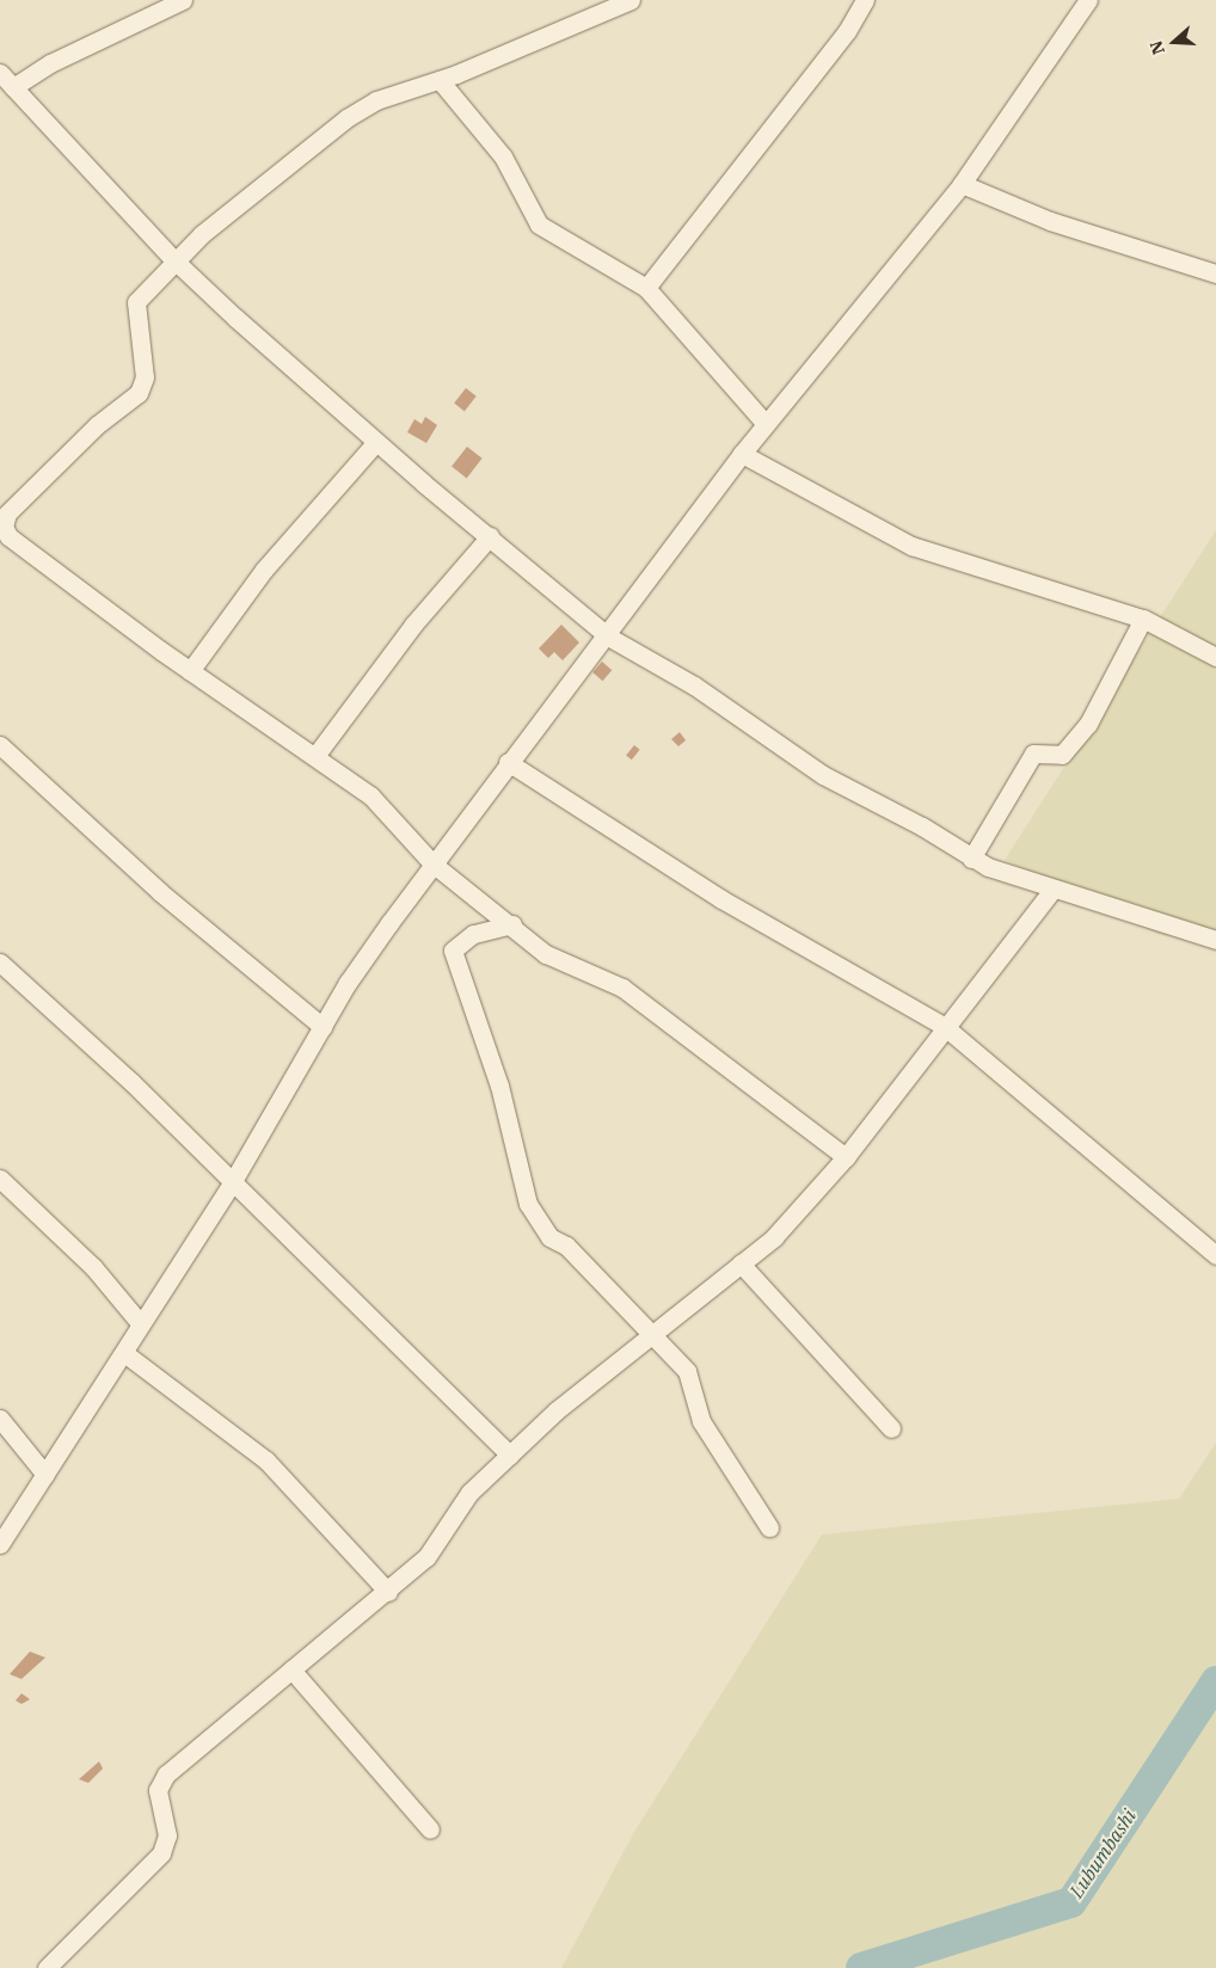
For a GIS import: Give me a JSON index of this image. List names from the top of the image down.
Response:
{
  "water": ["Lubumbashi"],
  "north": "left"
}
